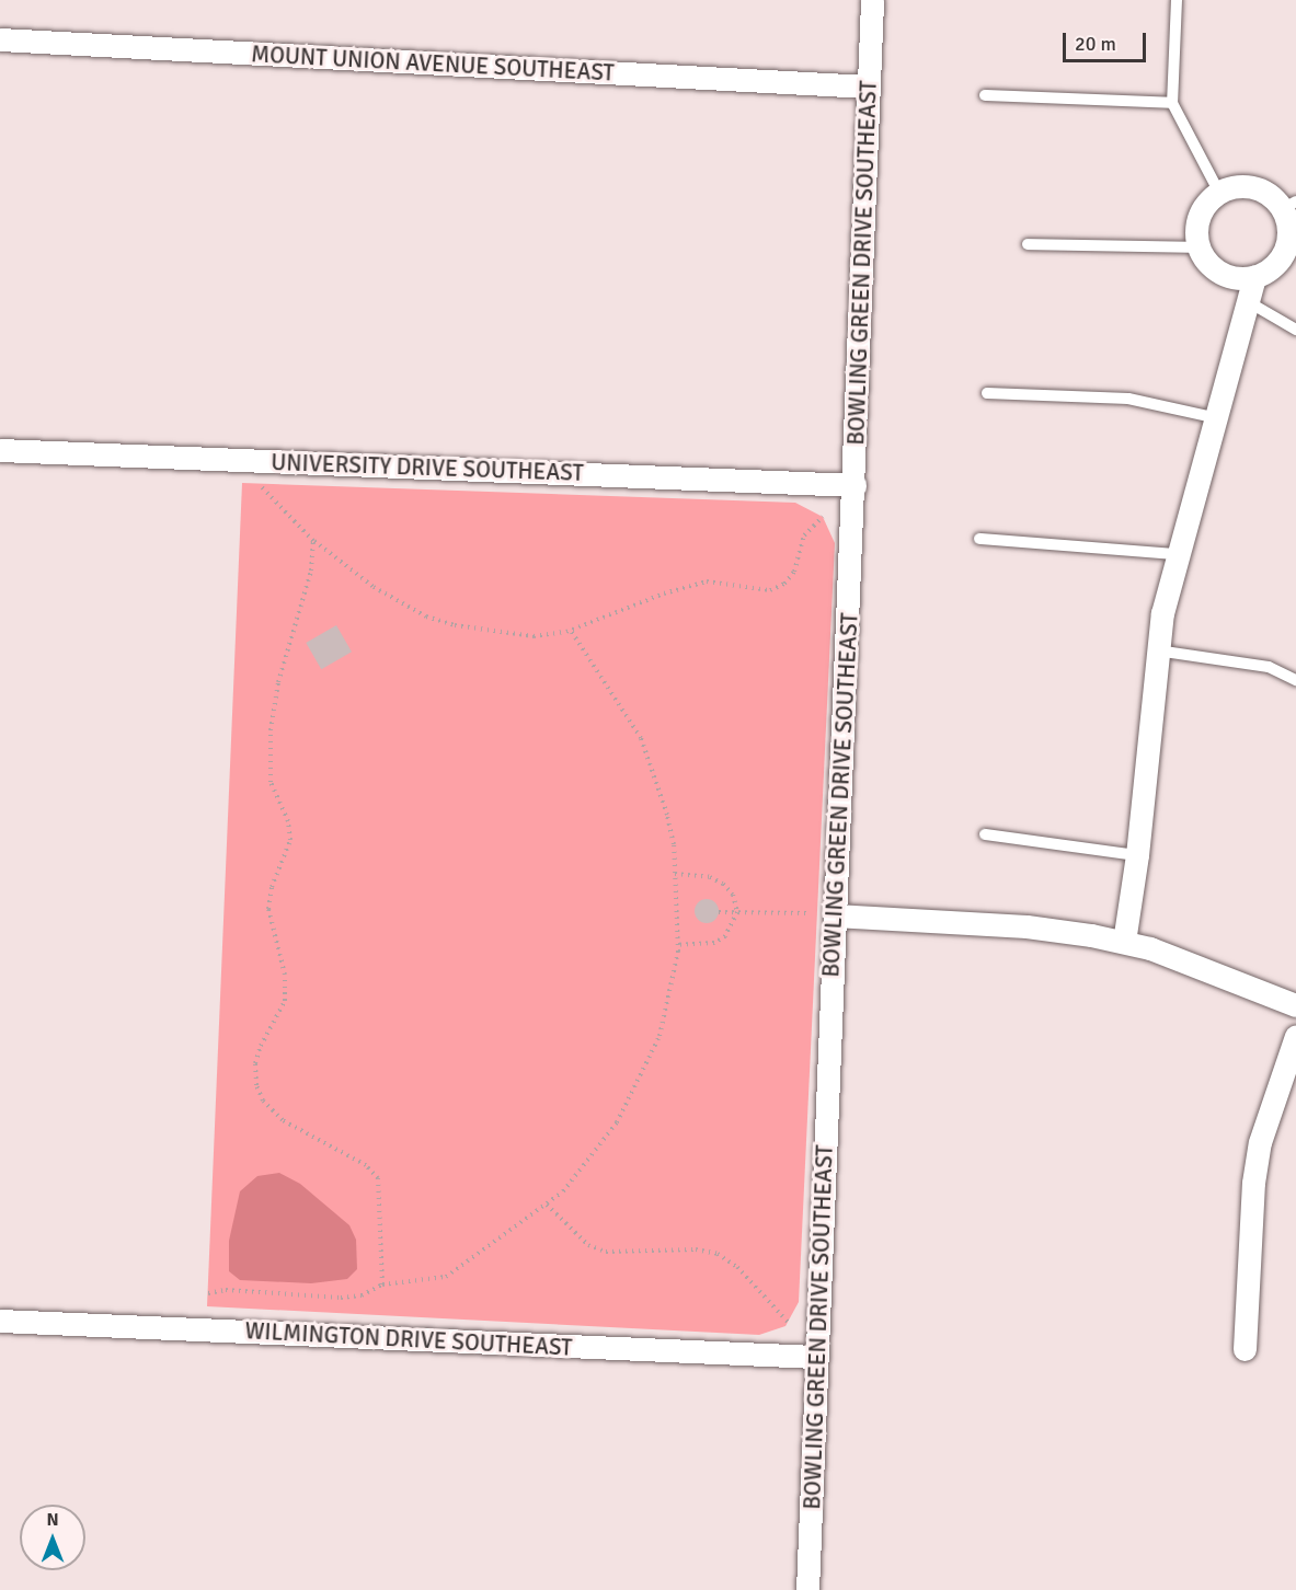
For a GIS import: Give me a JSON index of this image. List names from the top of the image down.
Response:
{
  "streets": {
    "street": [
      "MOUNT UNION AVENUE SOUTHEAST",
      "BOWLING GREEN DRIVE SOUTHEAST",
      "UNIVERSITY DRIVE SOUTHEAST",
      "WILMINGTON DRIVE SOUTHEAST"
    ]
  },
  "crossings": [
    ["MOUNT UNION AVENUE SOUTHEAST", "BOWLING GREEN DRIVE SOUTHEAST"],
    ["BOWLING GREEN DRIVE SOUTHEAST", "UNIVERSITY DRIVE SOUTHEAST"],
    ["BOWLING GREEN DRIVE SOUTHEAST", "WILMINGTON DRIVE SOUTHEAST"]
  ],
  "scale_bar": "20 m",
  "north": "top"
}
